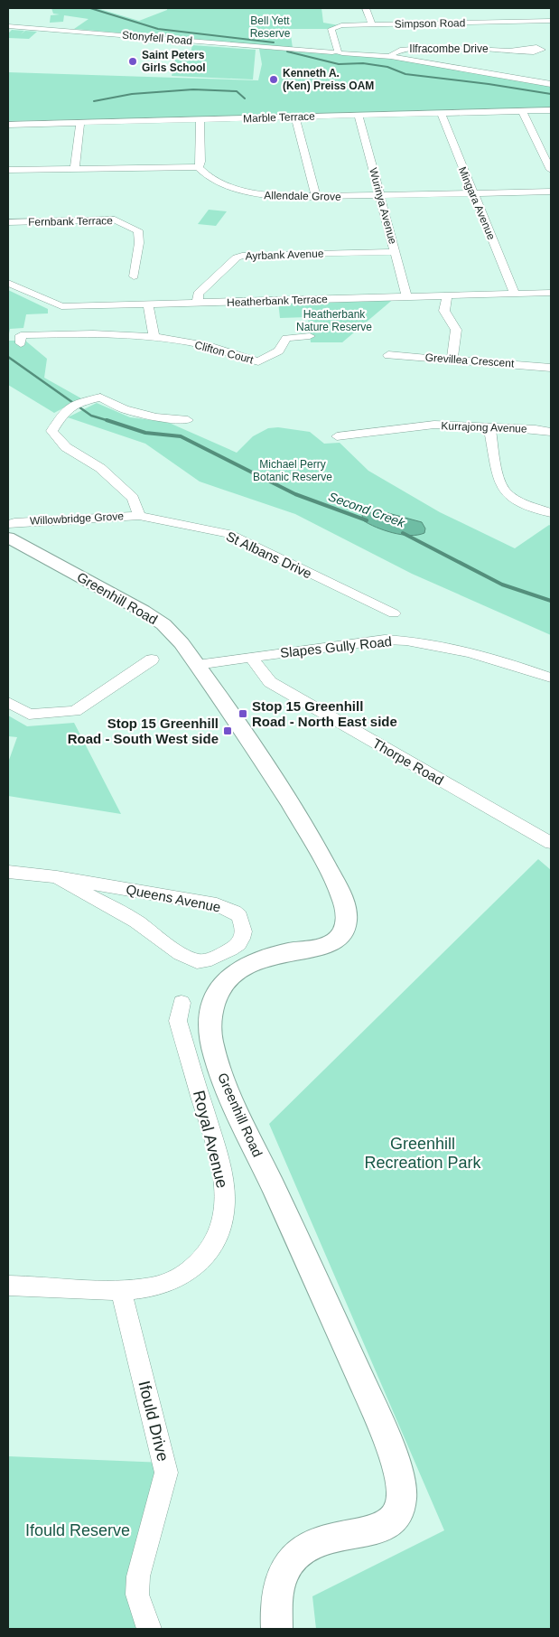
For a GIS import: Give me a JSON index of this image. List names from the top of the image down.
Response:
{
  "streets": {
    "main road": ["Greenhill Road"],
    "street": [
      "Simpson Road",
      "Stonyfell Road",
      "Ilfracombe Drive",
      "Marble Terrace",
      "Allendale Grove",
      "Mingara Avenue",
      "Wurinya Avenue",
      "Fernbank Terrace",
      "Ayrbank Avenue",
      "Heatherbank Terrace",
      "Clifton Court",
      "Grevillea Crescent",
      "Kurrajong Avenue",
      "Willowbridge Grove",
      "St Albans Drive",
      "Slapes Gully Road",
      "Thorpe Road",
      "Queens Avenue",
      "Royal Avenue",
      "Ifould Drive"
    ]
  },
  "crossings": [
    ["Simpson Road", "Stonyfell Road"],
    ["Stonyfell Road", "Ilfracombe Drive"],
    ["Marble Terrace", "Mingara Avenue"],
    ["Marble Terrace", "Wurinya Avenue"],
    ["Allendale Grove", "Mingara Avenue"],
    ["Allendale Grove", "Wurinya Avenue"],
    ["Mingara Avenue", "Heatherbank Terrace"],
    ["Wurinya Avenue", "Ayrbank Avenue"],
    ["Wurinya Avenue", "Heatherbank Terrace"],
    ["Ayrbank Avenue", "Heatherbank Terrace"],
    ["Willowbridge Grove", "St Albans Drive"],
    ["Greenhill Road", "Slapes Gully Road"],
    ["Slapes Gully Road", "Thorpe Road"],
    ["Royal Avenue", "Ifould Drive"]
  ],
  "water": ["Second Creek"],
  "parks": [
    "Bell Yett Reserve",
    "Heatherbank Nature Reserve",
    "Michael Perry Botanic Reserve",
    "Greenhill Recreation Park",
    "Ifould Reserve"
  ],
  "places": {
    "other": ["Saint Peters Girls School", "Kenneth A. (Ken) Preiss OAM"],
    "transit": ["Stop 15 Greenhill Road - North East side", "Stop 15 Greenhill Road - South West side"]
  }
}
